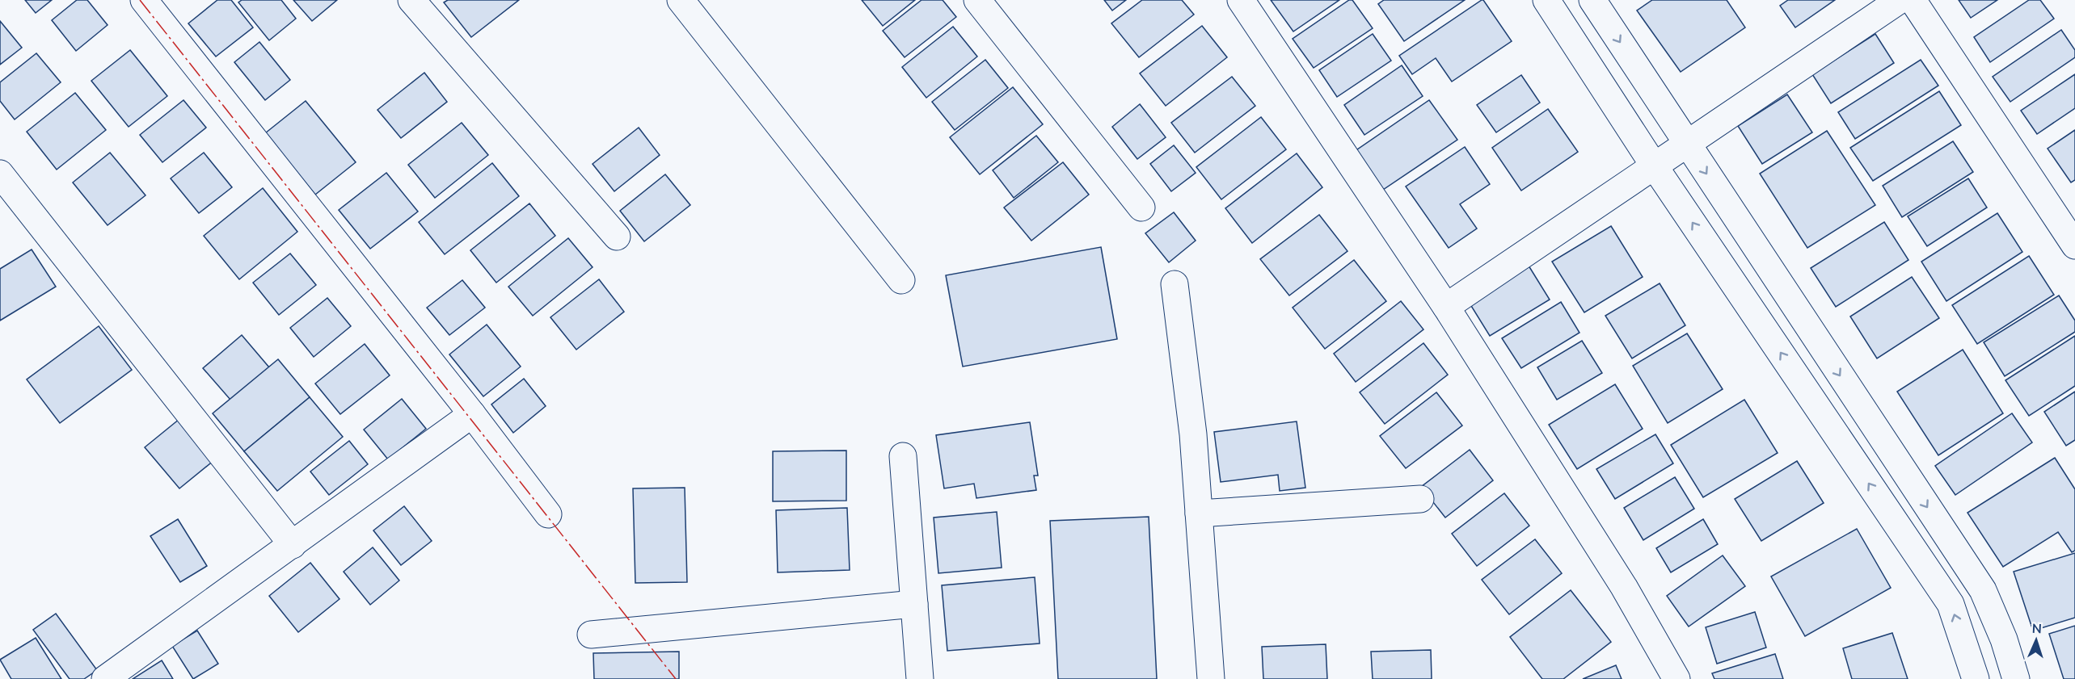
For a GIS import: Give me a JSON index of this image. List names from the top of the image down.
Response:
{
  "north": "top"
}
